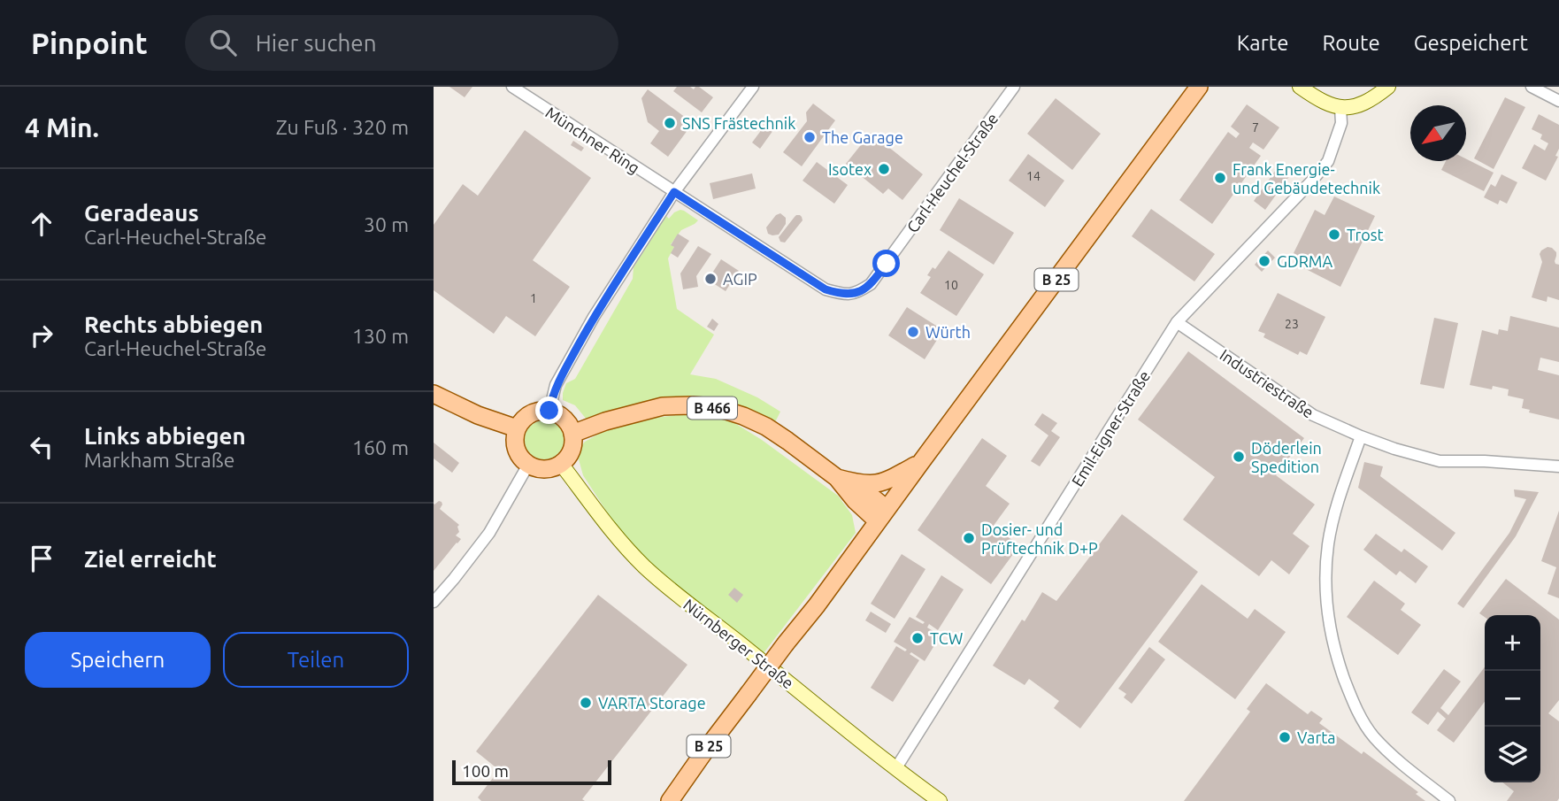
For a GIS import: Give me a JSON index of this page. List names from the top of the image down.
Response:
{
  "streets": {
    "main road": ["B 25", "B 466", "Nürnberger Straße"],
    "street": [
      "Münchner Ring",
      "Carl-Heuchel-Straße",
      "Industriestraße",
      "Emil-Eigner-Straße"
    ]
  },
  "crossings": [
    ["Münchner Ring", "Carl-Heuchel-Straße"],
    ["B 25", "B 466"],
    ["Industriestraße", "Emil-Eigner-Straße"],
    ["B 466", "Nürnberger Straße"],
    ["Emil-Eigner-Straße", "Nürnberger Straße"]
  ],
  "places": [
    "SNS Frästechnik",
    "The Garage",
    "Isotex",
    "Frank Energie- und Gebäudetechnik",
    "Trost",
    "GDRMA",
    "AGIP",
    "Würth",
    "Döderlein Spedition",
    "Dosier- und Prüftechnik D+P",
    "TCW",
    "VARTA Storage",
    "Varta"
  ],
  "house_numbers": [
    "7",
    "14",
    "10",
    "1",
    "23"
  ],
  "scale_bar": "100 m",
  "north": "bottom left",
  "page": {
    "header": "Pinpoint",
    "search": "Hier suchen",
    "nav": ["Karte", "Route", "Gespeichert"],
    "heading": ["4 Min.", "Zu Fuß · 320 m"],
    "list": [
      ["Geradeaus", "Carl-Heuchel-Straße", "30 m"],
      ["Rechts abbiegen", "Carl-Heuchel-Straße", "130 m"],
      ["Links abbiegen", "Markham Straße", "160 m"],
      "Ziel erreicht"
    ],
    "buttons": ["Speichern", "Teilen"],
    "map_buttons": ["+", "−"],
    "scale": "100 m"
  }
}
